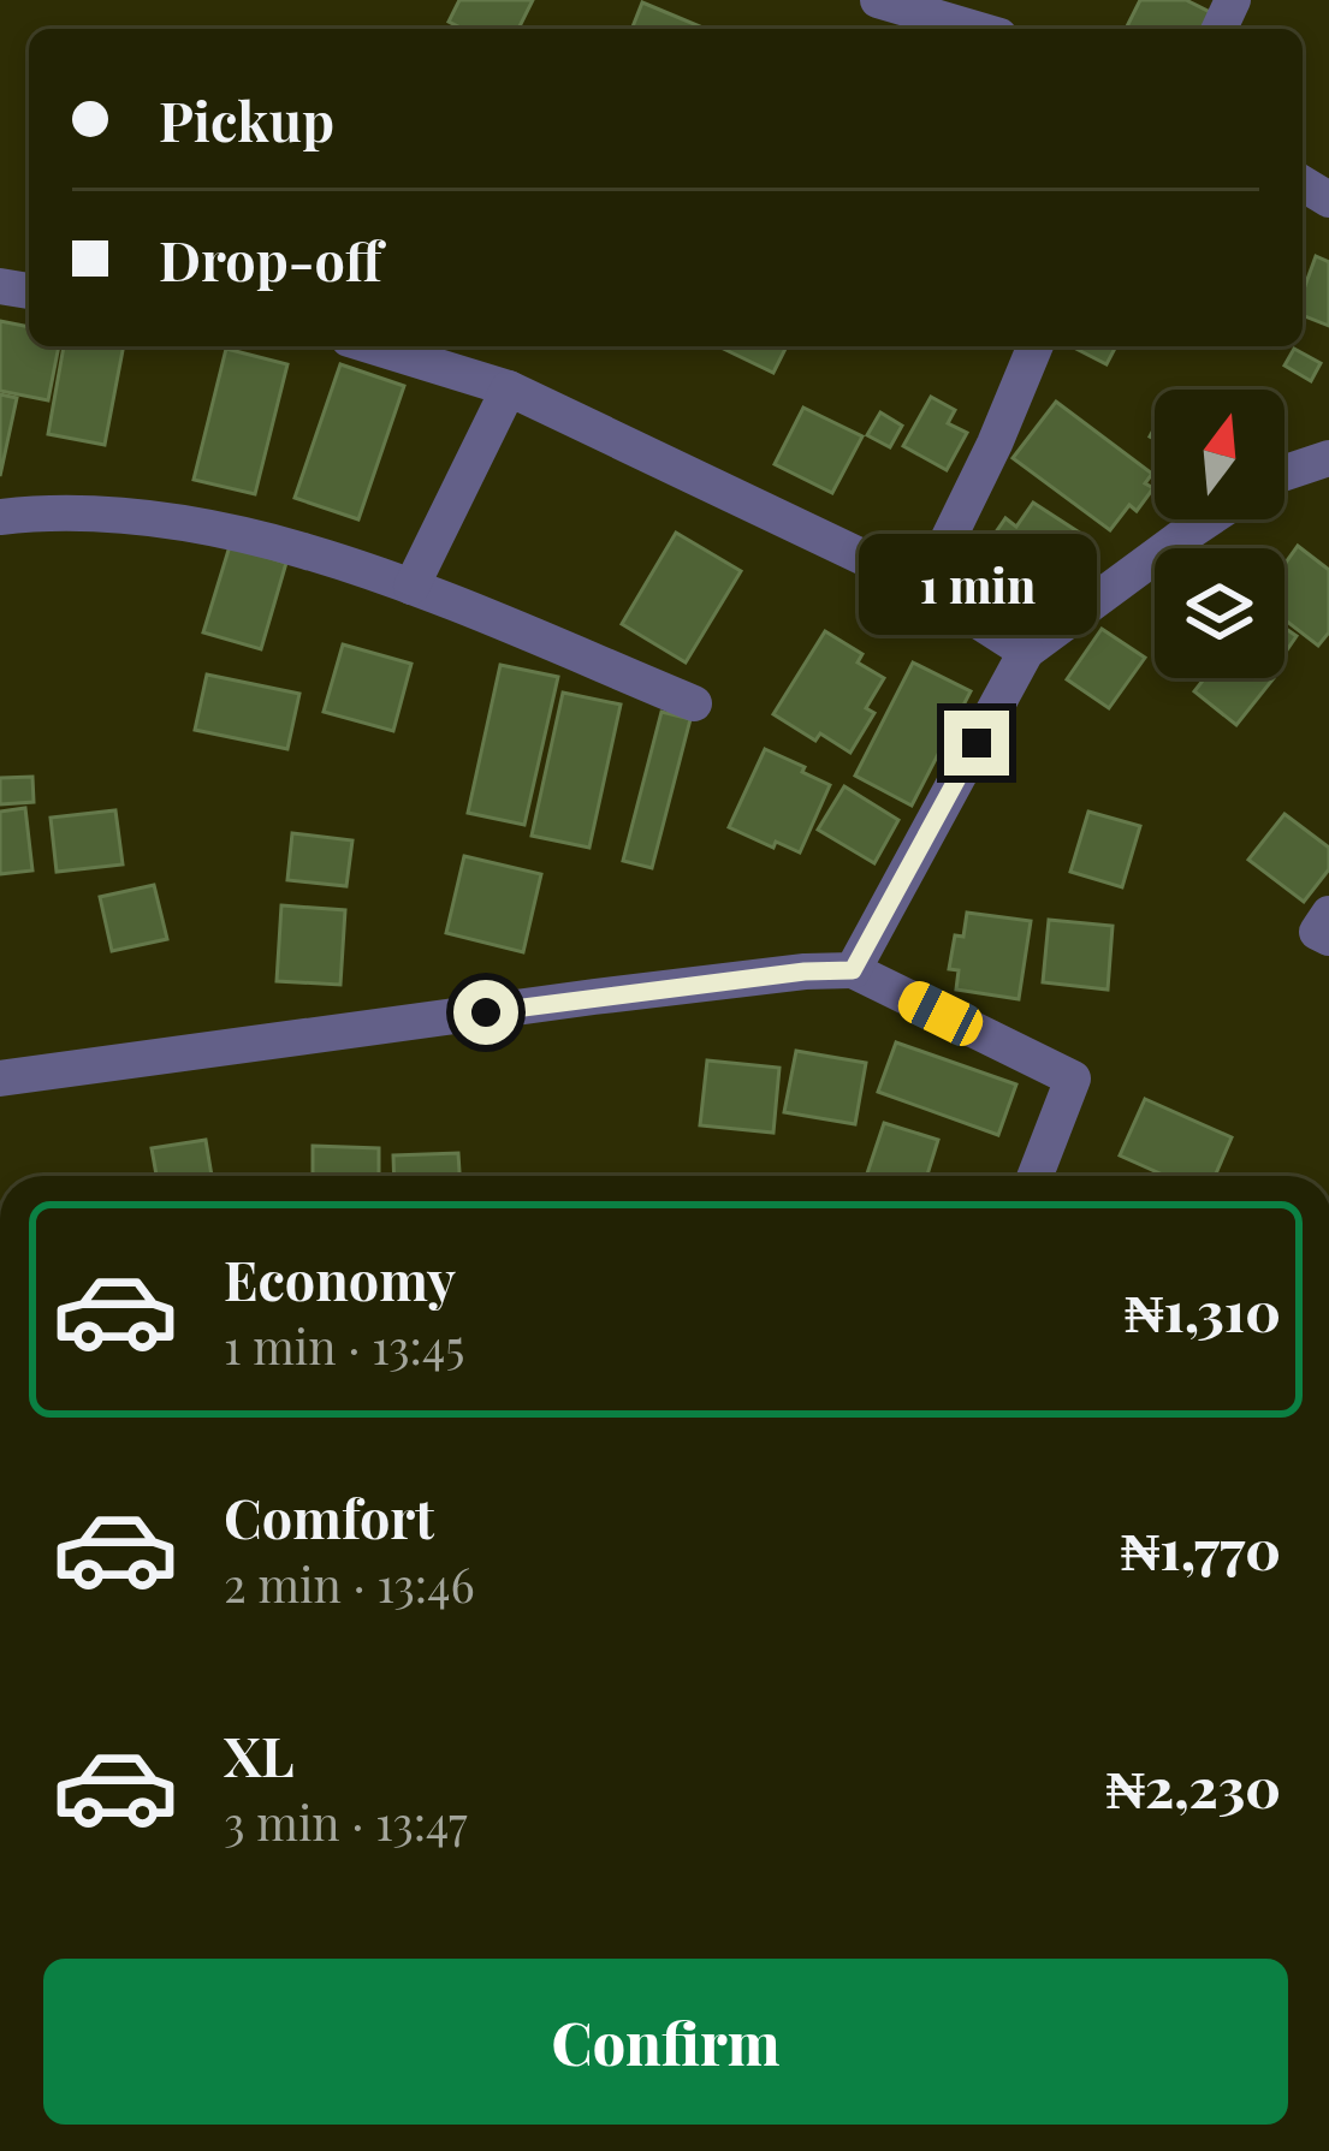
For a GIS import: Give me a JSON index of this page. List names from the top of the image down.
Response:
{
  "north": "top",
  "page": {
    "banner": ["Pickup", "Drop-off"],
    "bubble": "1 min",
    "list": [
      {
        "name": "Economy",
        "note": "1 min · 13:45",
        "value": "₦1,310"
      },
      {
        "name": "Comfort",
        "note": "2 min · 13:46",
        "value": "₦1,770"
      },
      {
        "name": "XL",
        "note": "3 min · 13:47",
        "value": "₦2,230"
      }
    ],
    "buttons": "Confirm"
  }
}
